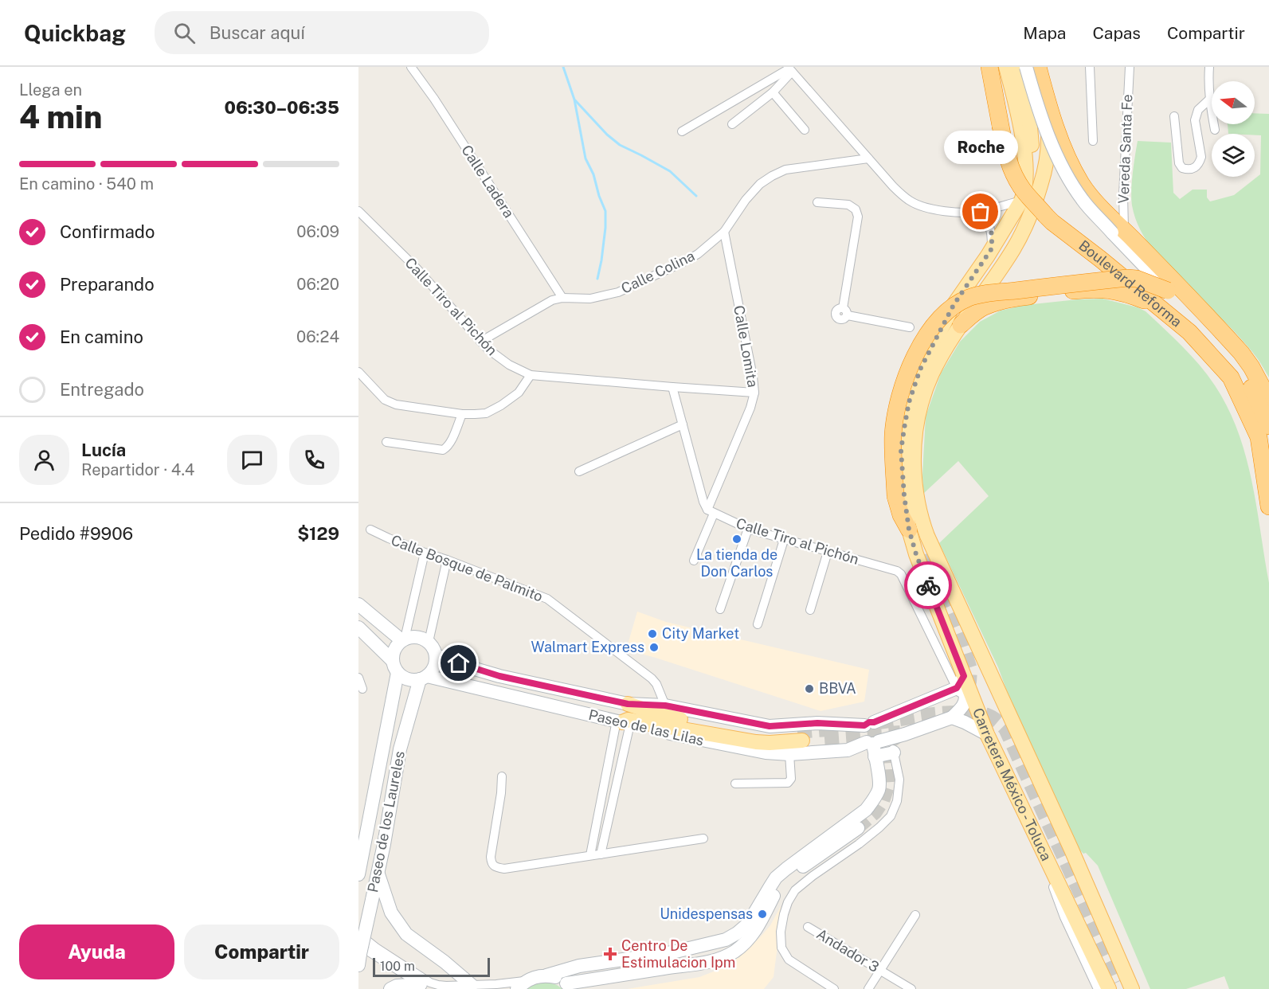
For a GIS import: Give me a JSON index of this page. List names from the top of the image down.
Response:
{
  "streets": {
    "highway": ["Boulevard Reforma"],
    "main road": ["Carretera México - Toluca"],
    "street": [
      "Vereda Santa Fe",
      "Calle Ladera",
      "Calle Colina",
      "Calle Tiro al Pichón",
      "Calle Lomita",
      "Calle Bosque de Palmito",
      "Paseo de las Lilas",
      "Paseo de los Laureles",
      "Andador 3"
    ]
  },
  "crossings": [
    ["Vereda Santa Fe", "Boulevard Reforma"],
    ["Calle Ladera", "Calle Colina"],
    ["Calle Colina", "Calle Tiro al Pichón"],
    ["Calle Colina", "Calle Lomita"],
    ["Boulevard Reforma", "Carretera México - Toluca"],
    ["Calle Tiro al Pichón", "Calle Lomita"],
    ["Calle Tiro al Pichón", "Paseo de las Lilas"],
    ["Calle Tiro al Pichón", "Carretera México - Toluca"],
    ["Calle Bosque de Palmito", "Paseo de las Lilas"],
    ["Paseo de las Lilas", "Carretera México - Toluca"],
    ["Paseo de las Lilas", "Paseo de los Laureles"]
  ],
  "places": {
    "other": [
      "Roche",
      "La tienda de Don Carlos",
      "City Market",
      "Walmart Express",
      "BBVA",
      "Unidespensas"
    ],
    "health": ["Centro De Estimulacion Ipm"]
  },
  "scale_bar": "100 m",
  "north": "left",
  "page": {
    "header": "Quickbag",
    "search": "Buscar aquí",
    "nav": ["Mapa", "Capas", "Compartir"],
    "heading": ["4 min", "Llega en", "06:30–06:35"],
    "panel": [
      "Lucía",
      "Repartidor · 4.4",
      "Pedido #9906",
      "$129"
    ],
    "bubble": "Roche",
    "bar": "En camino · 540 m",
    "list": [
      ["Confirmado", "06:09"],
      ["Preparando", "06:20"],
      ["En camino", "06:24"],
      "Entregado"
    ],
    "buttons": ["Ayuda", "Compartir"],
    "scale": "100 m"
  }
}
